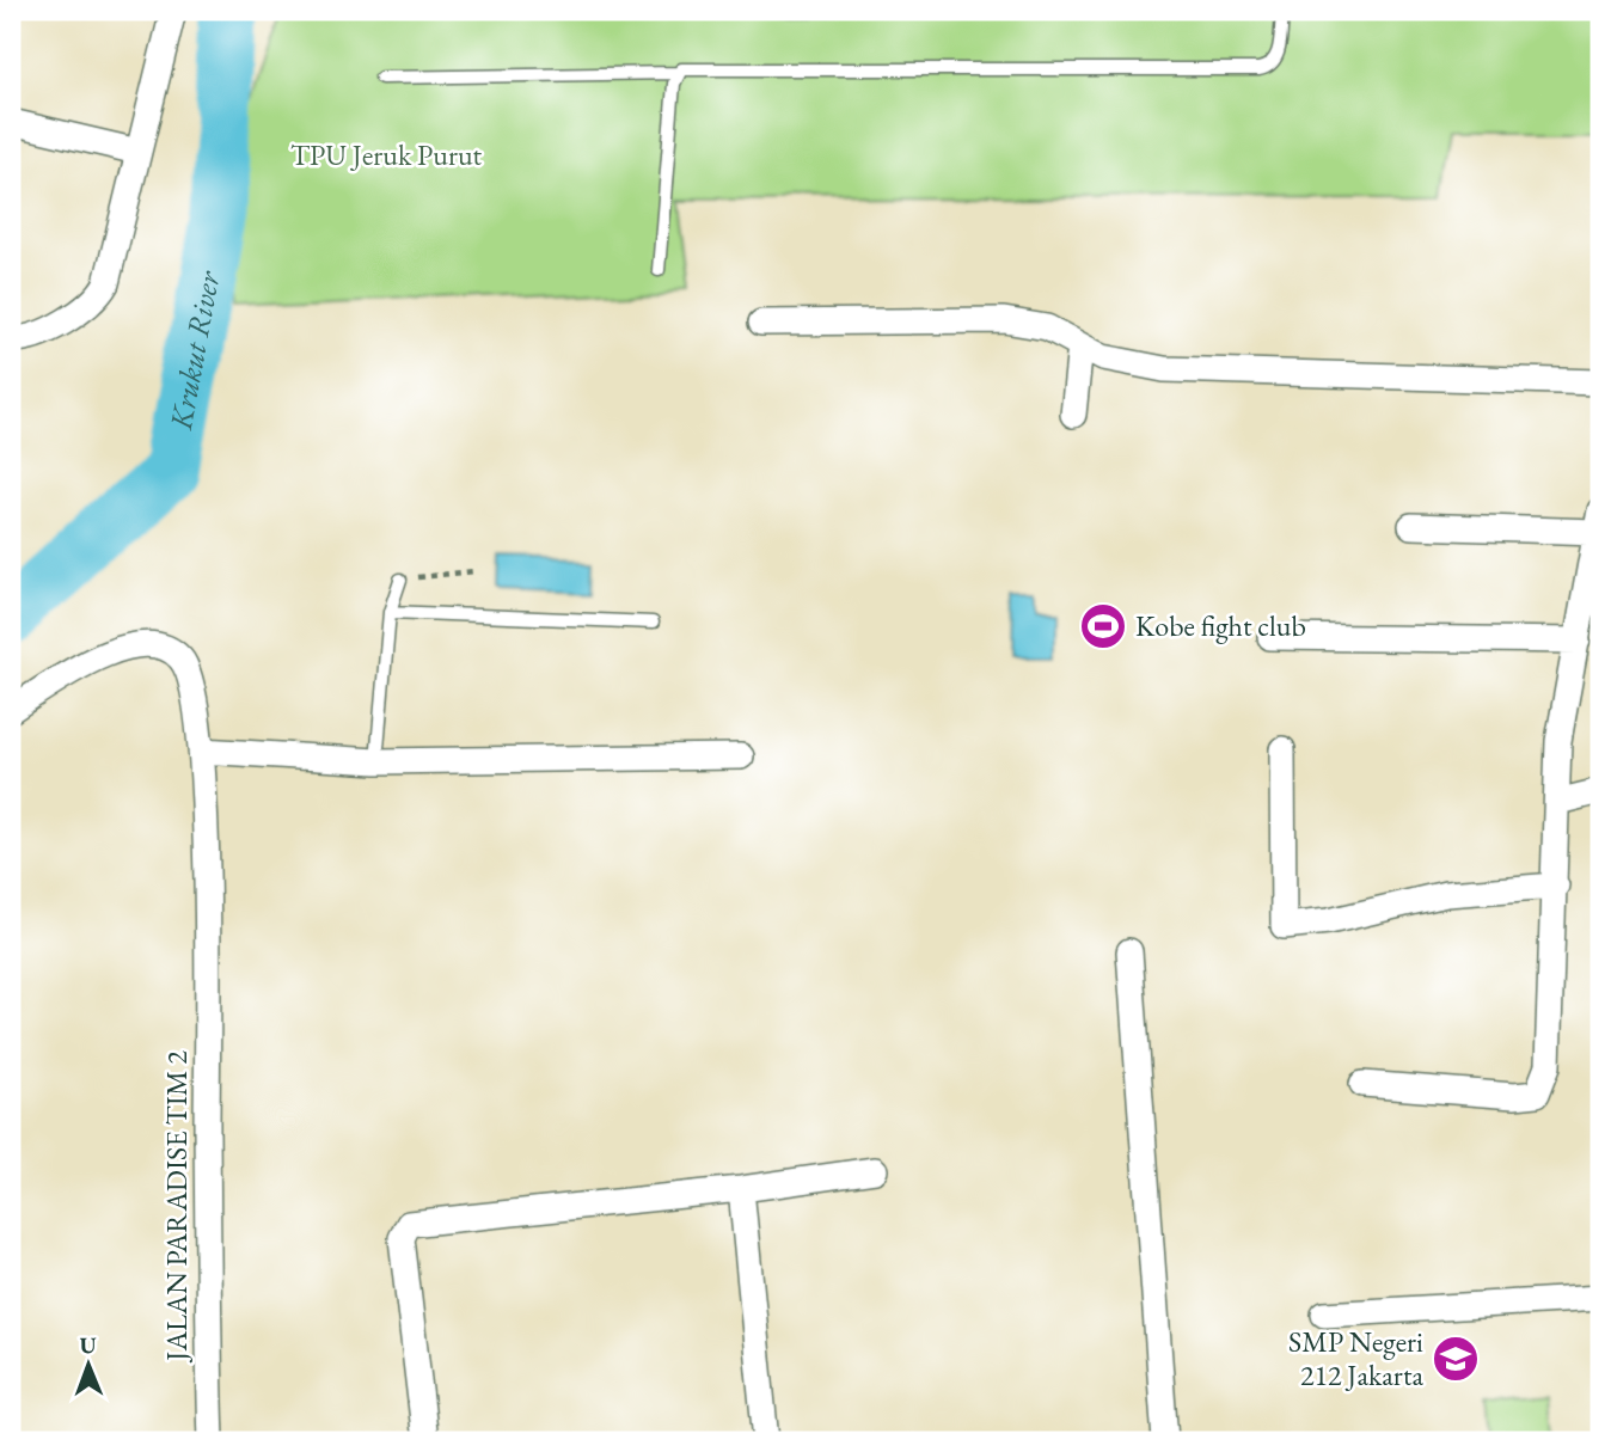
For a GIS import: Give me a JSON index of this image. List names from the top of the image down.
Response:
{
  "streets": {
    "street": ["JALAN PARADISE TIM 2"]
  },
  "water": ["Krukut River"],
  "parks": ["TPU Jeruk Purut"],
  "places": {
    "sports": ["Kobe fight club"],
    "school or university": ["SMP Negeri 212 Jakarta"]
  },
  "north": "top"
}
